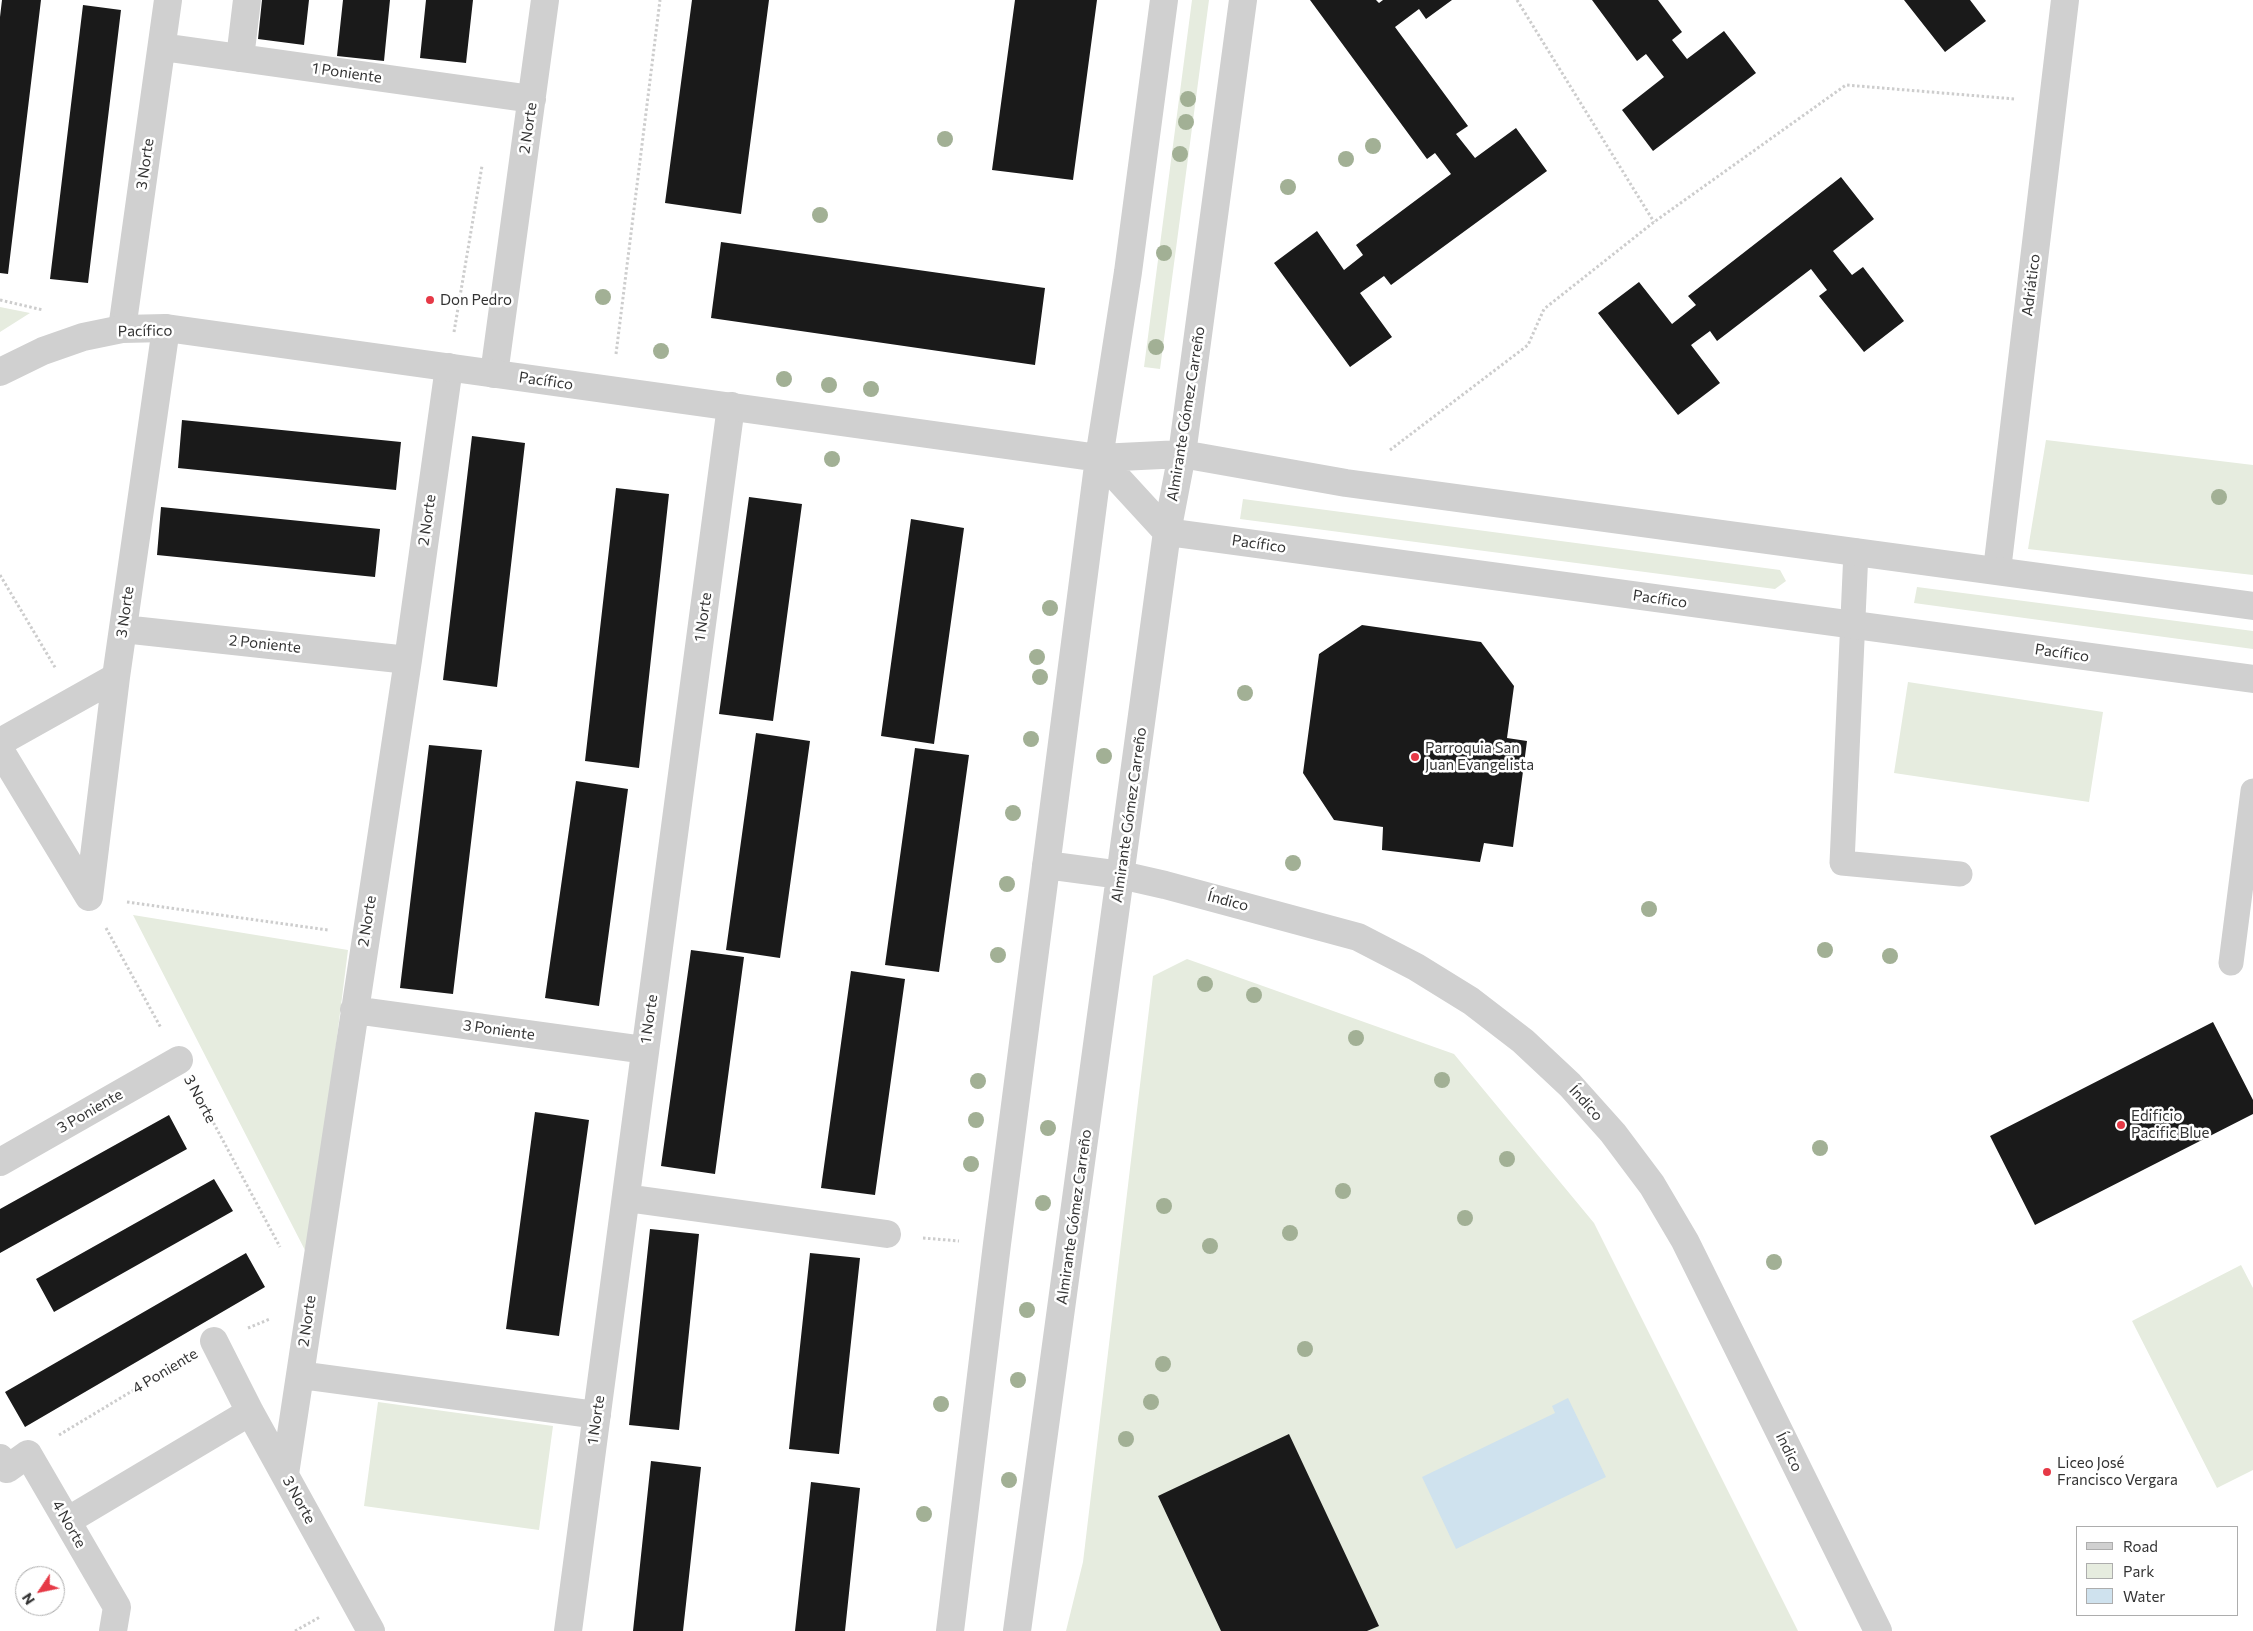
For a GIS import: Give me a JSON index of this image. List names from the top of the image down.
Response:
{
  "streets": {
    "street": [
      "1 Poniente",
      "2 Norte",
      "3 Norte",
      "Adriático",
      "Pacífico",
      "Almirante Gómez Carreño",
      "1 Norte",
      "2 Poniente",
      "Índico",
      "3 Poniente",
      "4 Norte"
    ],
    "path": ["4 Poniente"]
  },
  "crossings": [
    ["1 Poniente", "2 Norte"],
    ["1 Poniente", "3 Norte"],
    ["2 Norte", "3 Norte"],
    ["2 Norte", "Pacífico"],
    ["2 Norte", "2 Poniente"],
    ["2 Norte", "3 Poniente"],
    ["2 Norte", "4 Poniente"],
    ["3 Norte", "Pacífico"],
    ["3 Norte", "2 Poniente"],
    ["3 Norte", "3 Poniente"],
    ["3 Norte", "4 Poniente"],
    ["Adriático", "Pacífico"],
    ["Pacífico", "Almirante Gómez Carreño"],
    ["Pacífico", "1 Norte"],
    ["Almirante Gómez Carreño", "Índico"],
    ["1 Norte", "3 Poniente"],
    ["4 Poniente", "4 Norte"]
  ],
  "places": [
    "Don Pedro",
    "Parroquia San Juan Evangelista",
    "Edificio Pacific Blue",
    "Liceo José Francisco Vergara"
  ],
  "legend": ["Road", "Park", "Water"],
  "north": "bottom left"
}
